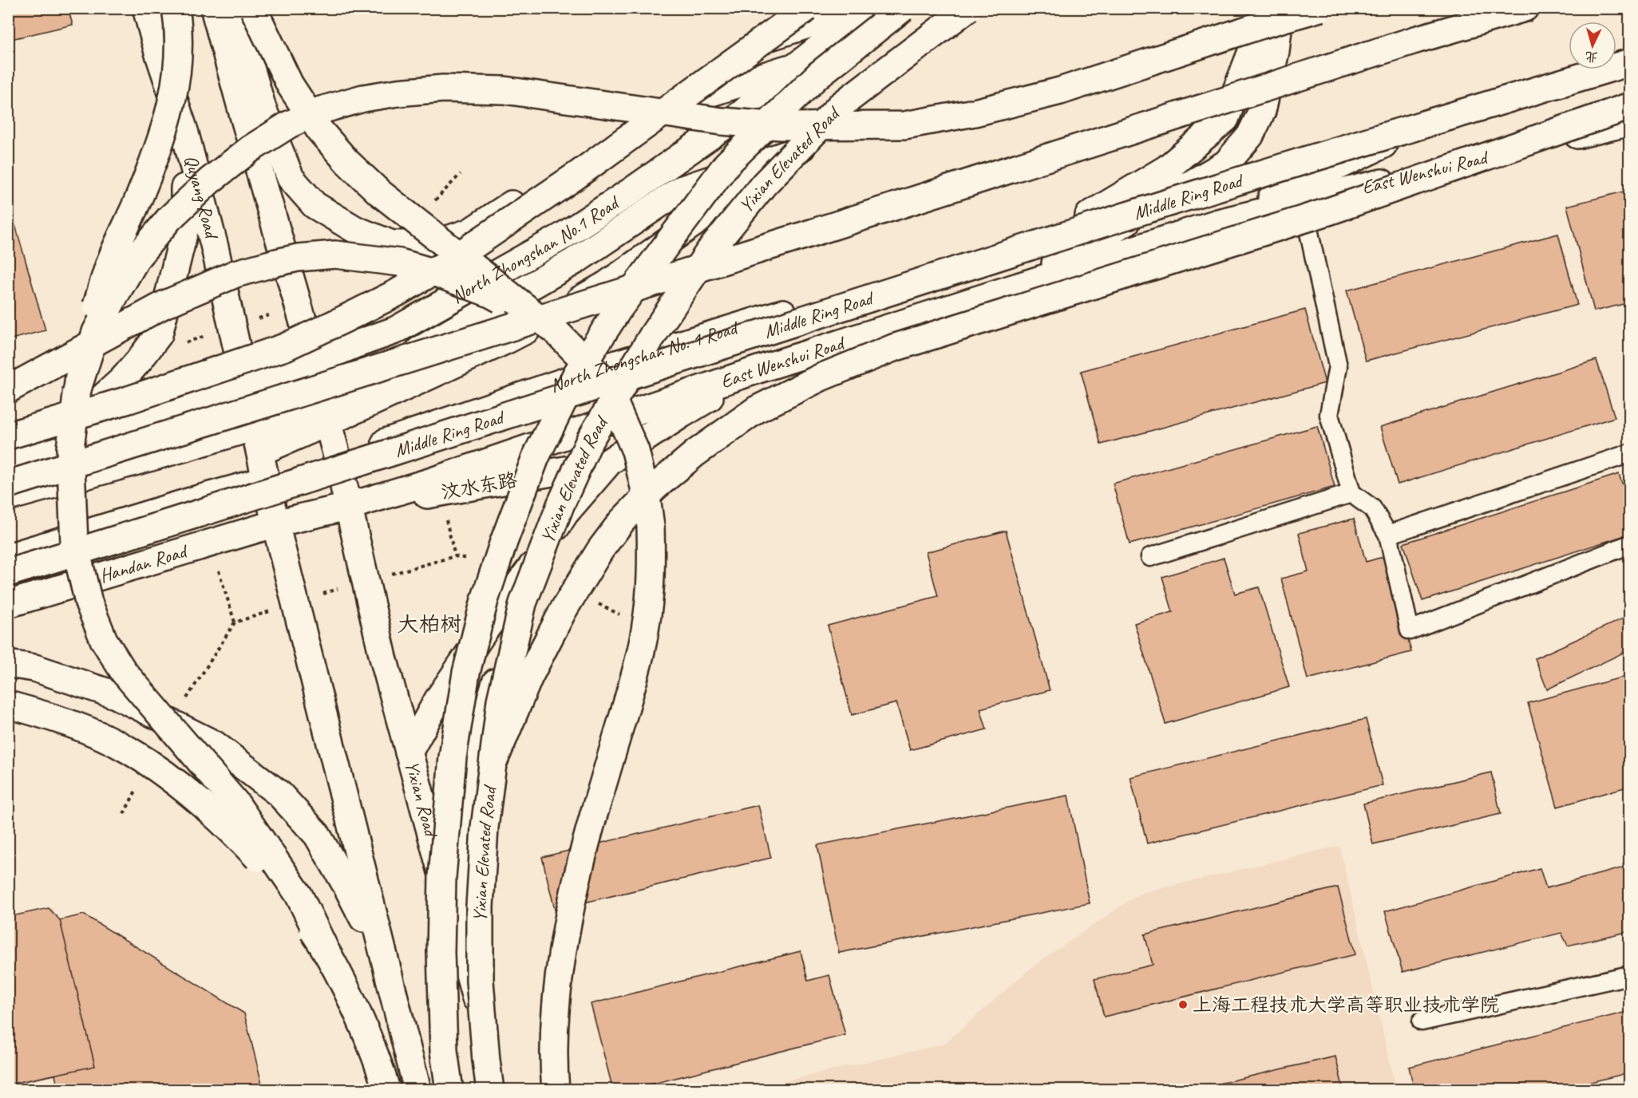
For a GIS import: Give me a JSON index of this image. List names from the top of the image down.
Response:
{
  "streets": {
    "main road": [
      "Yixian Elevated Road",
      "East Wenshui Road",
      "Quyang Road",
      "Middle Ring Road",
      "North Zhongshan No.1 Road",
      "North Zhongshan No. 1 Road",
      "汶水东路",
      "Handan Road",
      "Yixian Road"
    ]
  },
  "crossings": [
    ["East Wenshui Road", "汶水东路"],
    ["East Wenshui Road", "Handan Road"],
    ["East Wenshui Road", "Yixian Road"],
    ["Quyang Road", "North Zhongshan No.1 Road"],
    ["Quyang Road", "North Zhongshan No. 1 Road"],
    ["Quyang Road", "Handan Road"],
    ["North Zhongshan No.1 Road", "Yixian Road"],
    ["North Zhongshan No. 1 Road", "Yixian Road"],
    ["汶水东路", "Handan Road"],
    ["汶水东路", "Yixian Road"],
    ["Handan Road", "Yixian Road"]
  ],
  "districts": ["大柏树"],
  "places": ["上海工程技术大学高等职业技术学院"],
  "north": "bottom"
}
